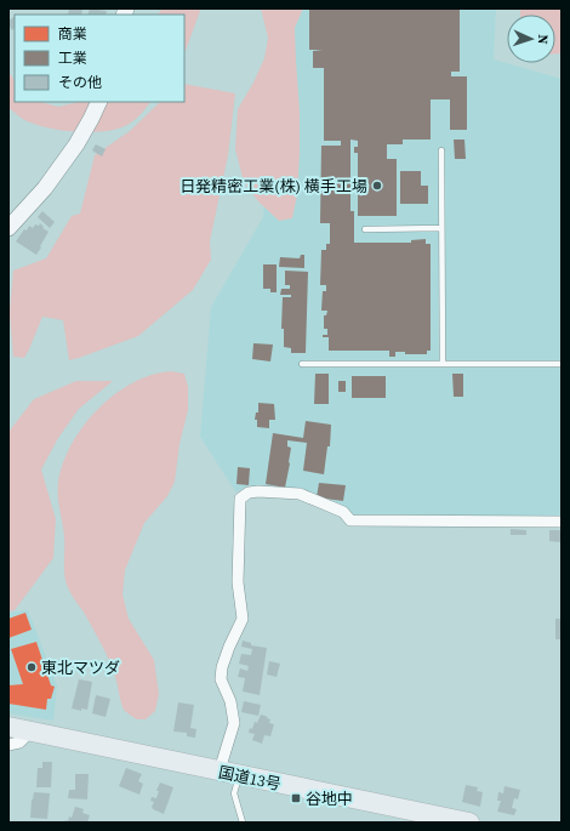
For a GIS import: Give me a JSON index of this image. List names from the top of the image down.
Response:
{
  "streets": {
    "highway": ["国道13号"]
  },
  "places": {
    "other": ["日発精密工業(株) 横手工場", "東北マツダ"],
    "transit": ["谷地中"]
  },
  "legend": ["商業", "工業", "その他"],
  "north": "right"
}
